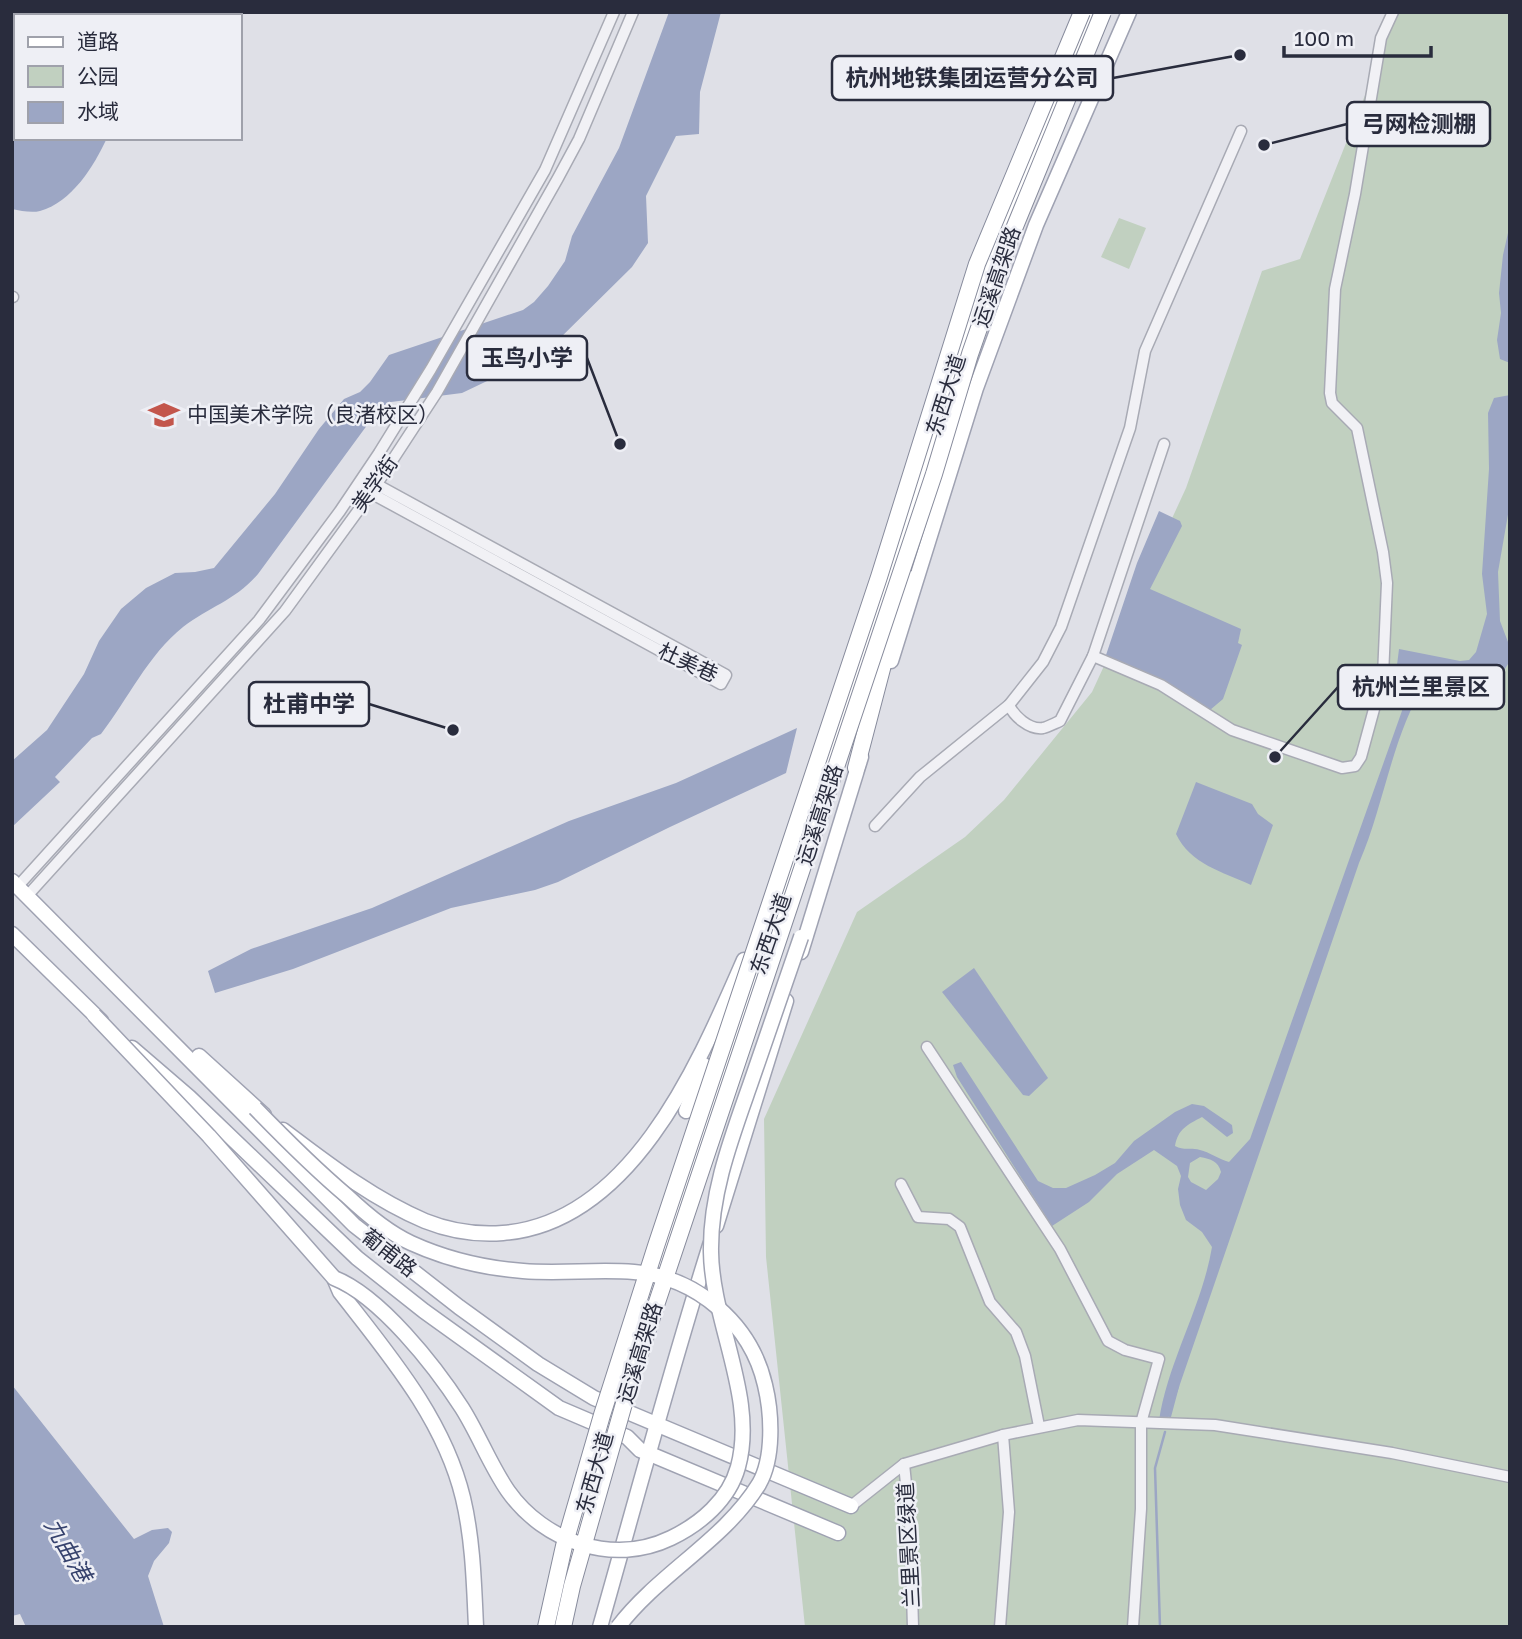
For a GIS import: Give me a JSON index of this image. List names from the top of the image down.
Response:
{
  "streets": {
    "highway": ["运溪高架路"],
    "main road": ["东西大道", "葡甫路"],
    "street": ["美学街", "杜美巷", "兰里景区绿道"]
  },
  "crossings": [
    ["东西大道", "葡甫路"],
    ["美学街", "杜美巷"],
    ["美学街", "葡甫路"]
  ],
  "water": ["九曲港"],
  "places": {
    "other": [
      "杭州地铁集团运营分公司",
      "弓网检测棚",
      "玉鸟小学",
      "杜甫中学",
      "杭州兰里景区"
    ],
    "school or university": ["中国美术学院（良渚校区）"]
  },
  "legend": ["道路", "公园", "水域"],
  "scale_bar": "100 m"
}
